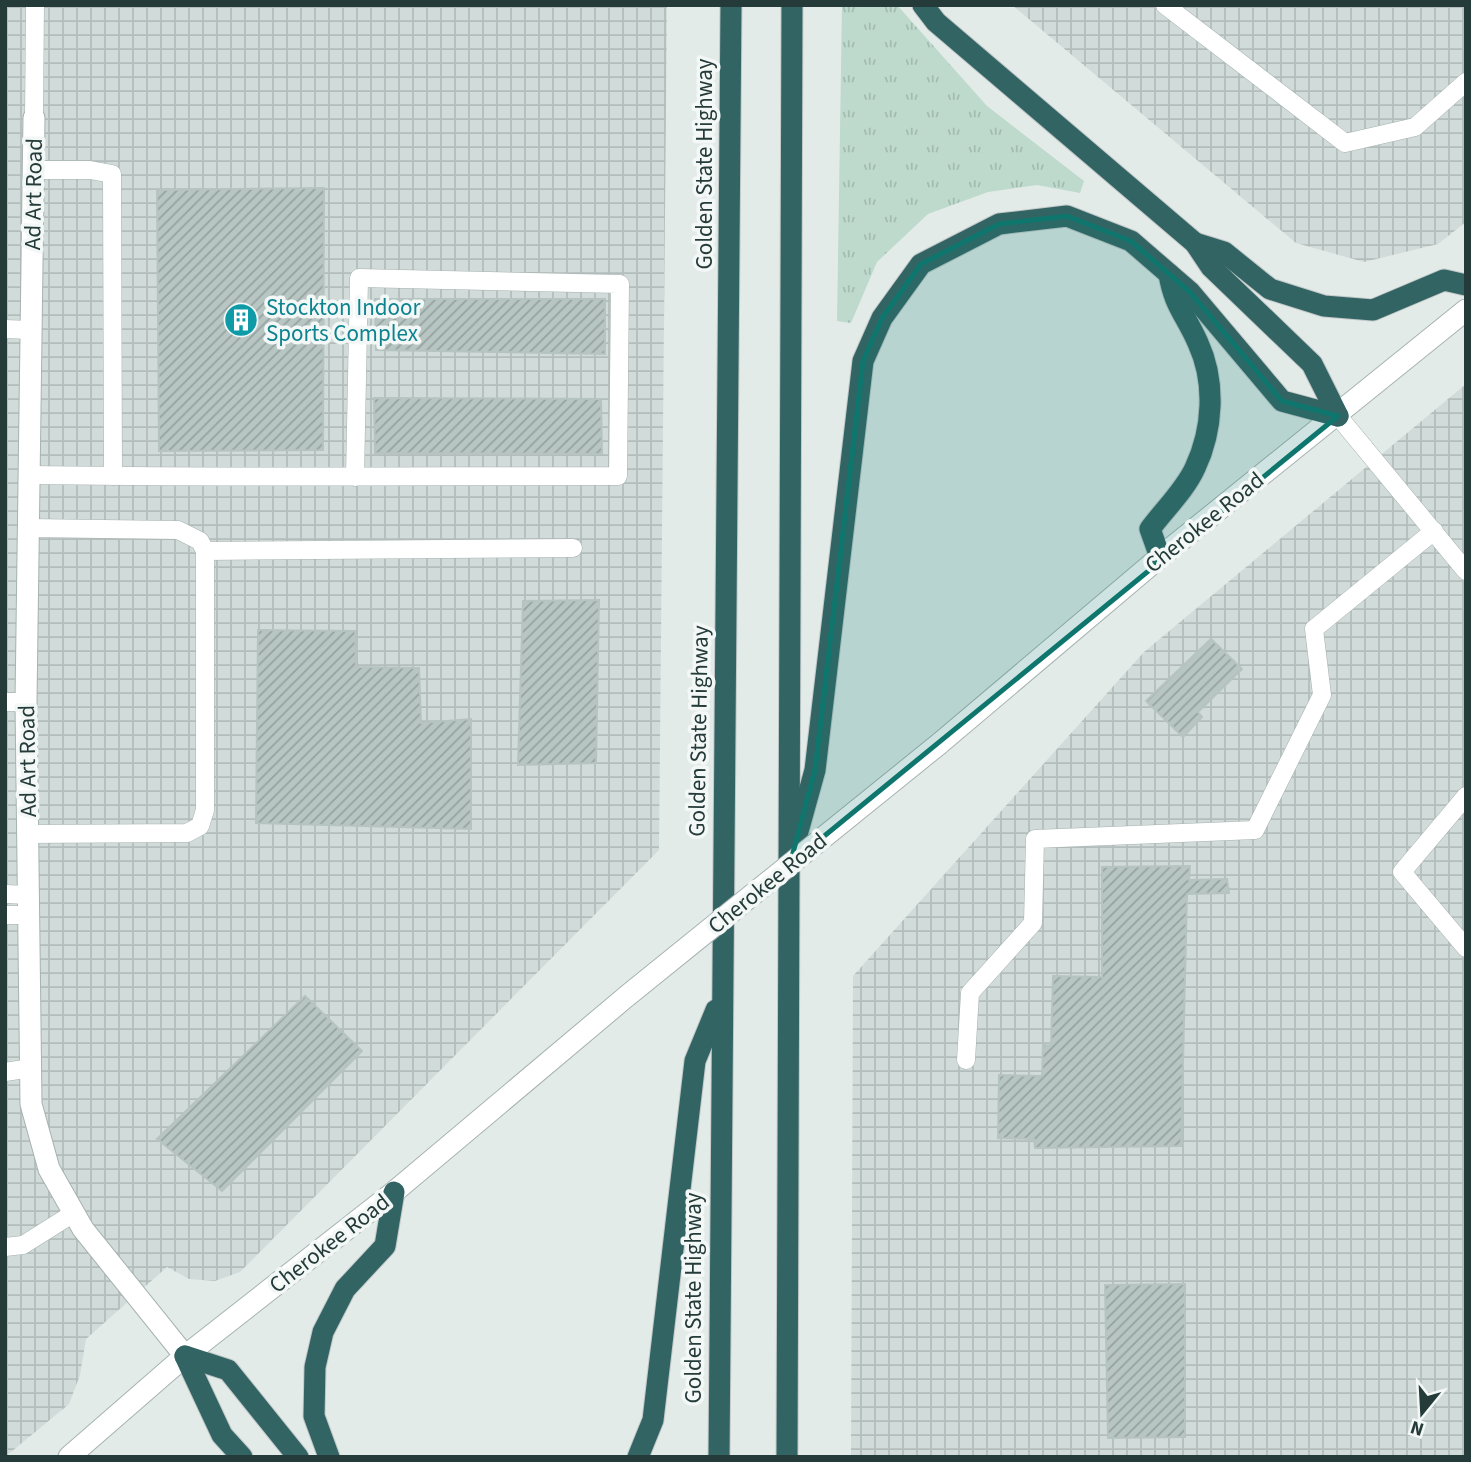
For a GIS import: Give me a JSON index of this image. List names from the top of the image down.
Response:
{
  "streets": {
    "highway": ["Golden State Highway"],
    "street": ["Ad Art Road", "Cherokee Road"]
  },
  "crossings": [
    ["Ad Art Road", "Cherokee Road"]
  ],
  "places": {
    "building": ["Stockton Indoor Sports Complex"]
  },
  "north": "bottom"
}
